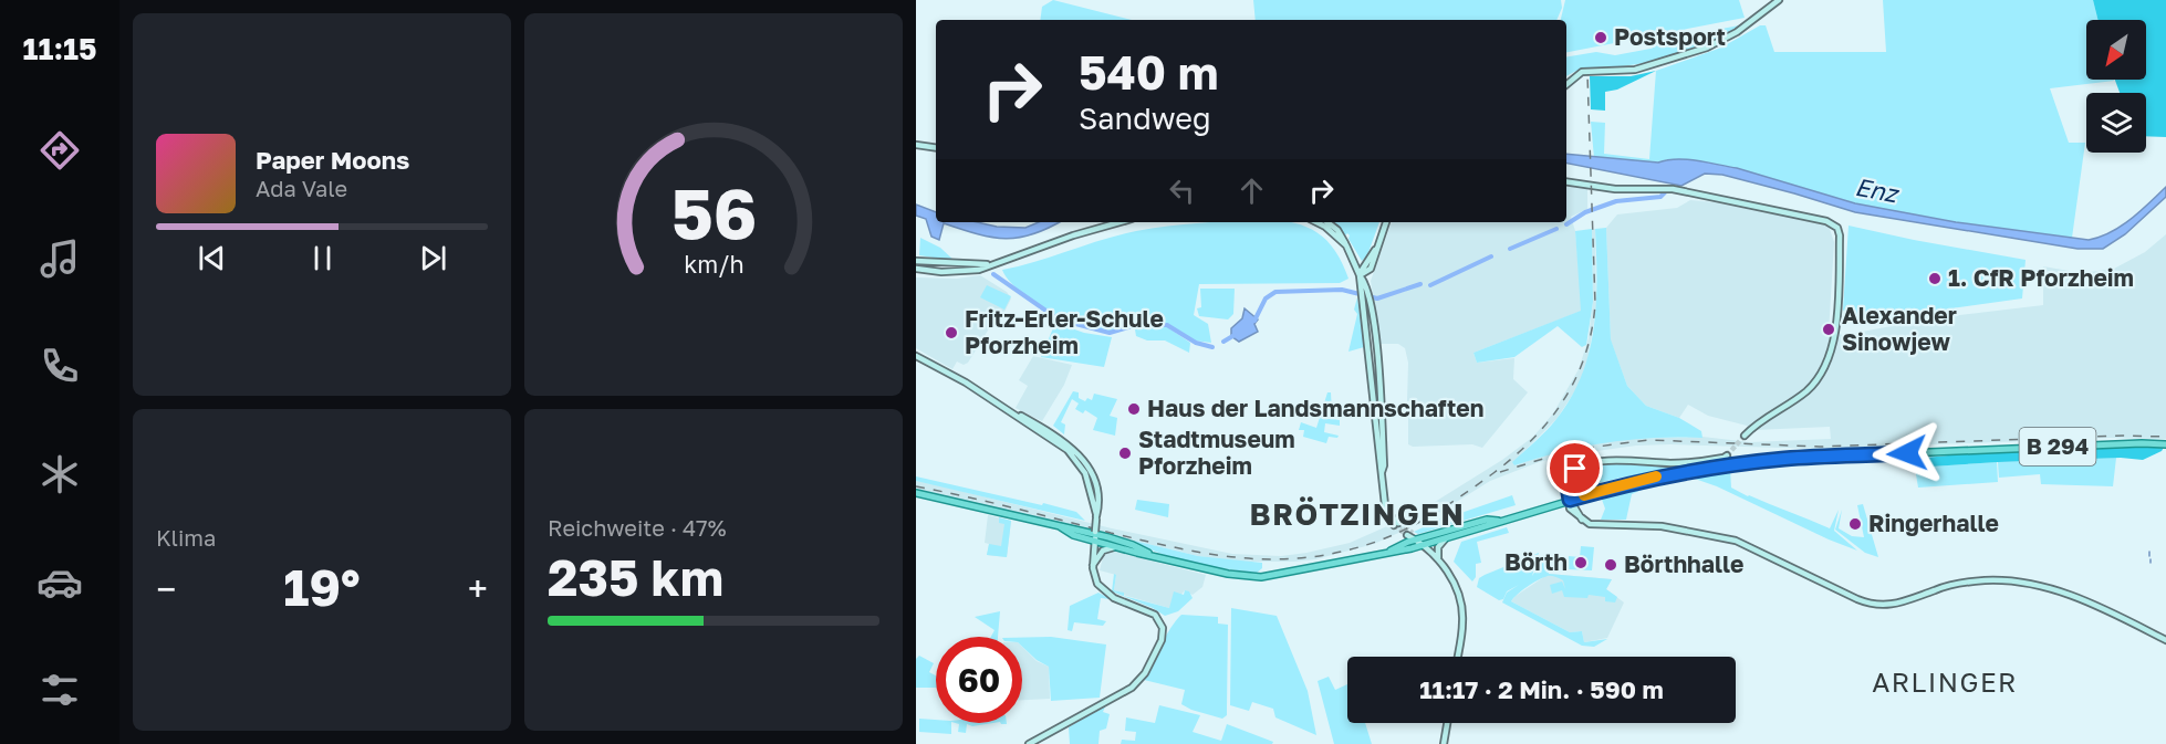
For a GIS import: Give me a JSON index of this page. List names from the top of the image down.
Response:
{
  "streets": {
    "main road": ["B 294"]
  },
  "districts": ["BRÖTZINGEN", "ARLINGER"],
  "water": ["Enz"],
  "places": [
    "Postsport",
    "1. CfR Pforzheim",
    "Alexander Sinowjew",
    "Fritz-Erler-Schule Pforzheim",
    "Haus der Landsmannschaften",
    "Stadtmuseum Pforzheim",
    "Ringerhalle",
    "Börth",
    "Börthhalle"
  ],
  "north": "bottom left",
  "page": {
    "tabs": "11:15",
    "turn": ["540 m", "Sandweg"],
    "song": ["Paper Moons", "Ada Vale"],
    "tile": [
      "Klima",
      ["Reichweite · 47%", "235 km"]
    ],
    "heat": ["−", "19°", "+"],
    "limit": "60",
    "trip": "11:17 · 2 Min. · 590 m",
    "gauge": ["56", "km/h"]
  }
}
